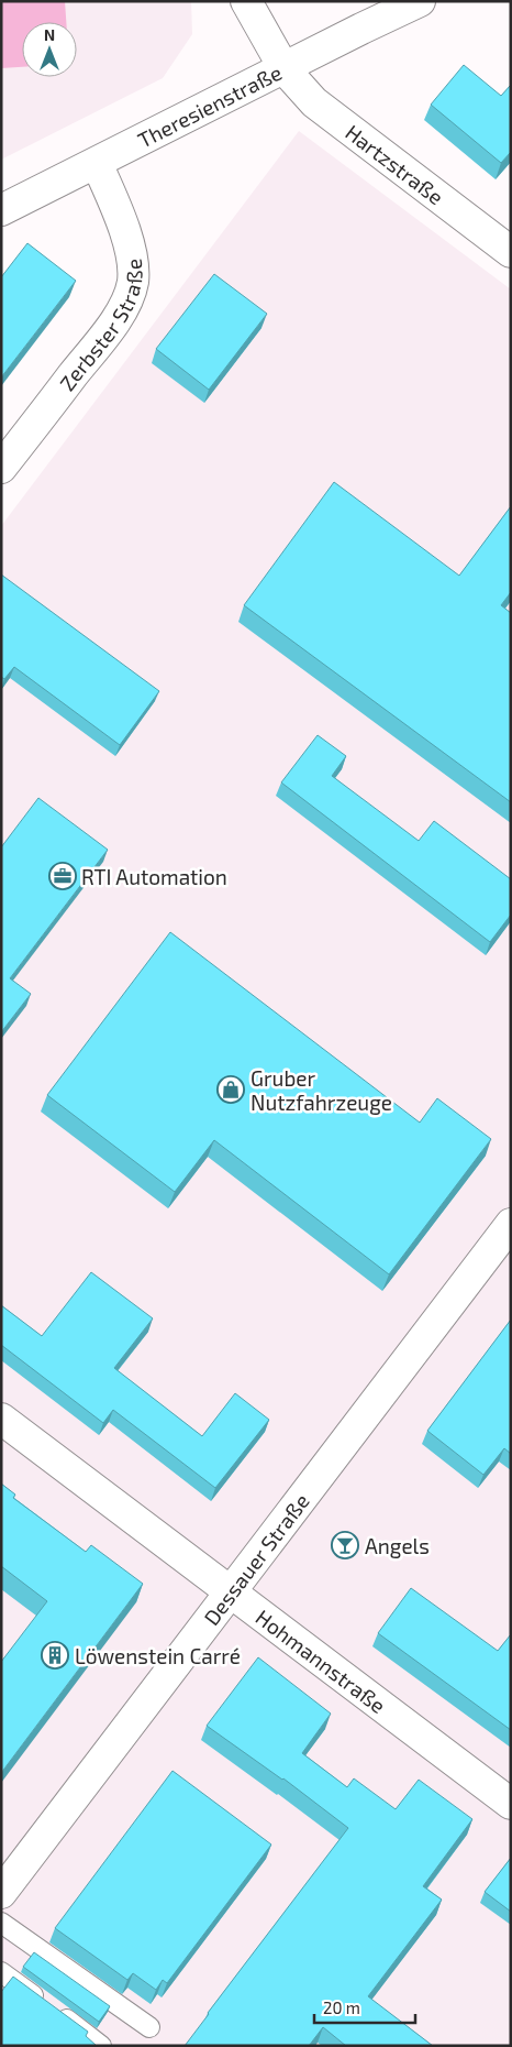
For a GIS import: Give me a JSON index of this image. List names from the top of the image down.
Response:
{
  "streets": {
    "street": [
      "Theresienstraße",
      "Hartzstraße",
      "Zerbster Straße",
      "Dessauer Straße",
      "Hohmannstraße"
    ]
  },
  "crossings": [
    ["Theresienstraße", "Hartzstraße"],
    ["Theresienstraße", "Zerbster Straße"],
    ["Dessauer Straße", "Hohmannstraße"]
  ],
  "places": {
    "office": ["RTI Automation"],
    "shop": ["Gruber Nutzfahrzeuge"],
    "bar": ["Angels"],
    "building": ["Löwenstein Carré"]
  },
  "scale_bar": "20 m",
  "north": "top"
}
